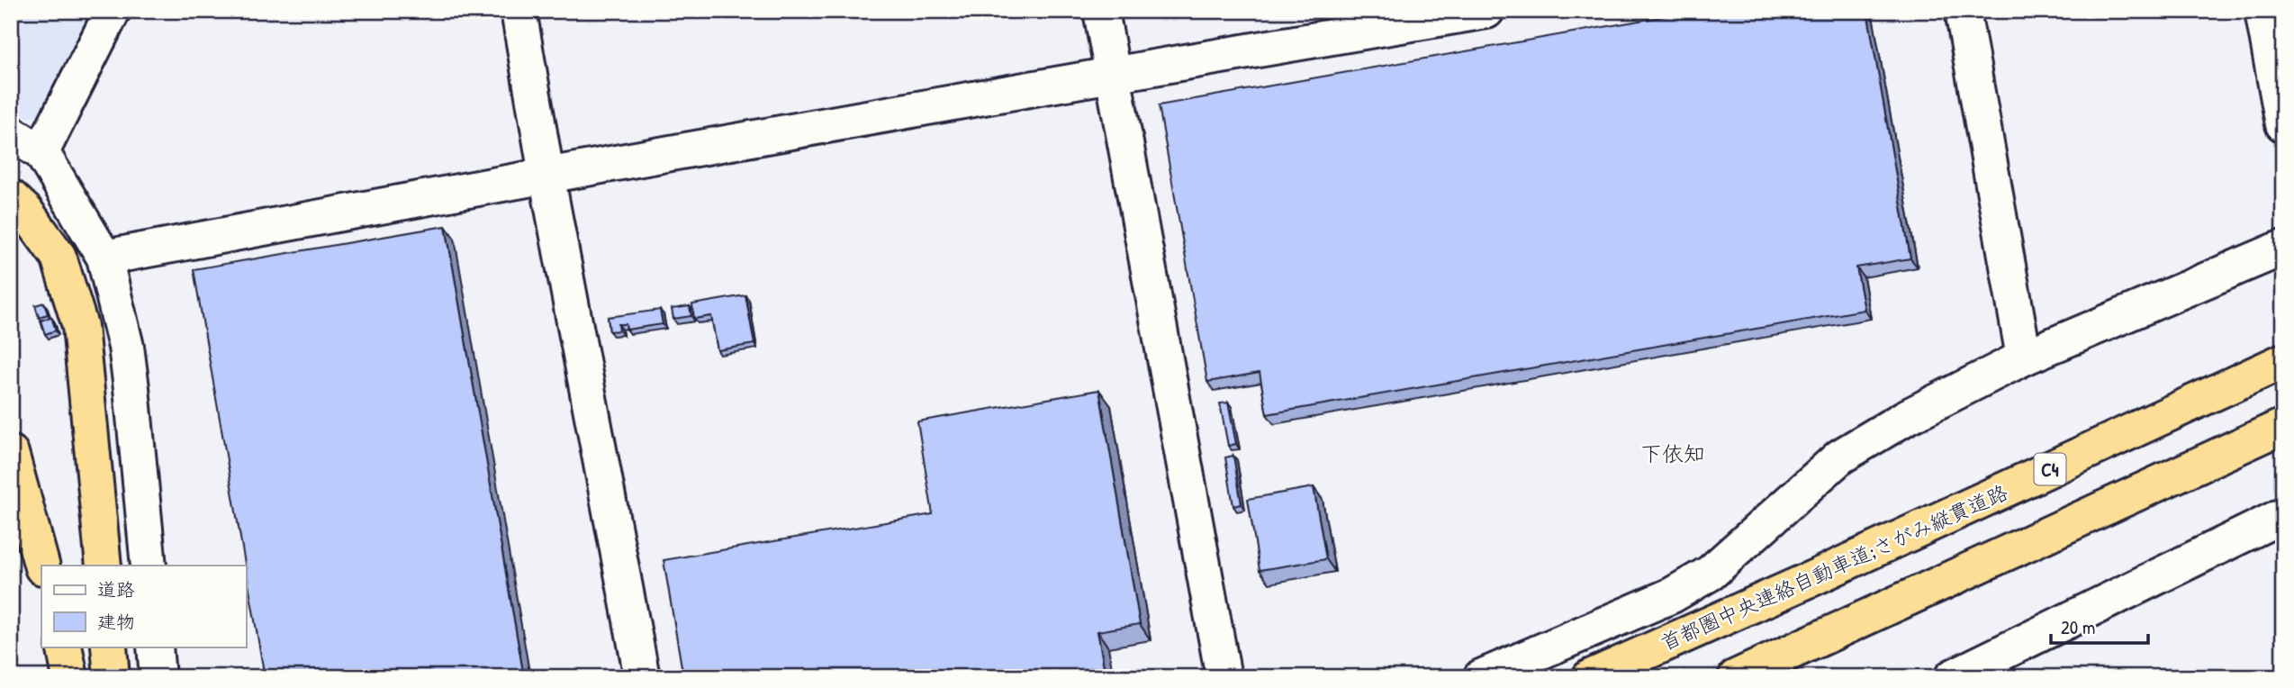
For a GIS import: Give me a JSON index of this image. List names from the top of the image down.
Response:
{
  "streets": {
    "highway": ["C4", "首都圏中央連絡自動車道;さがみ縦貫道路"]
  },
  "districts": ["下依知"],
  "legend": ["道路", "建物"],
  "scale_bar": "20 m"
}
